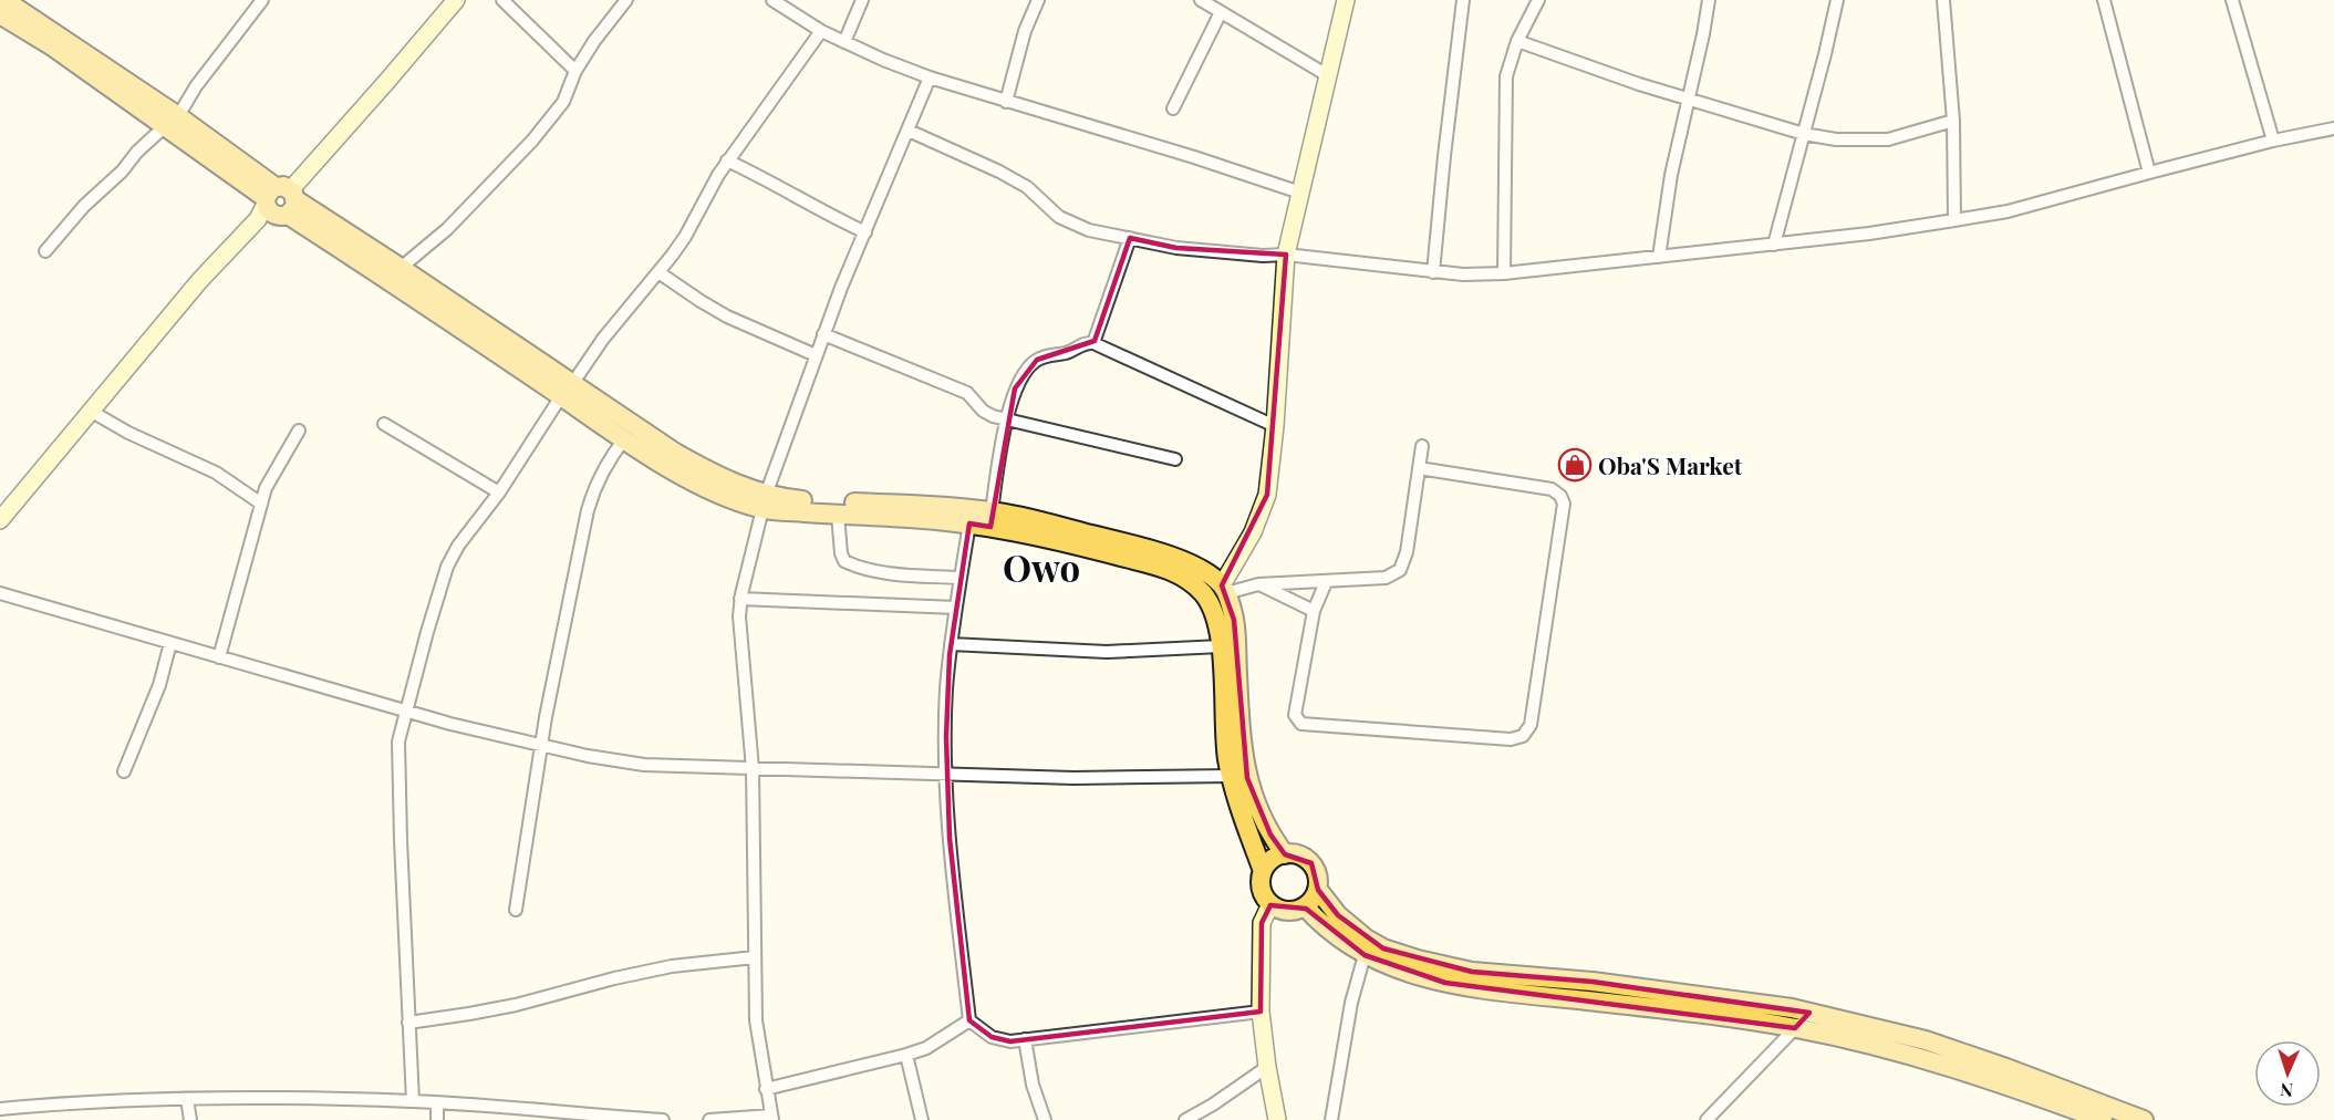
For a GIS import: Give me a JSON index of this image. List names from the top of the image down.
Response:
{
  "districts": ["Owo"],
  "places": {
    "shop": ["Oba'S Market"]
  },
  "north": "bottom"
}
